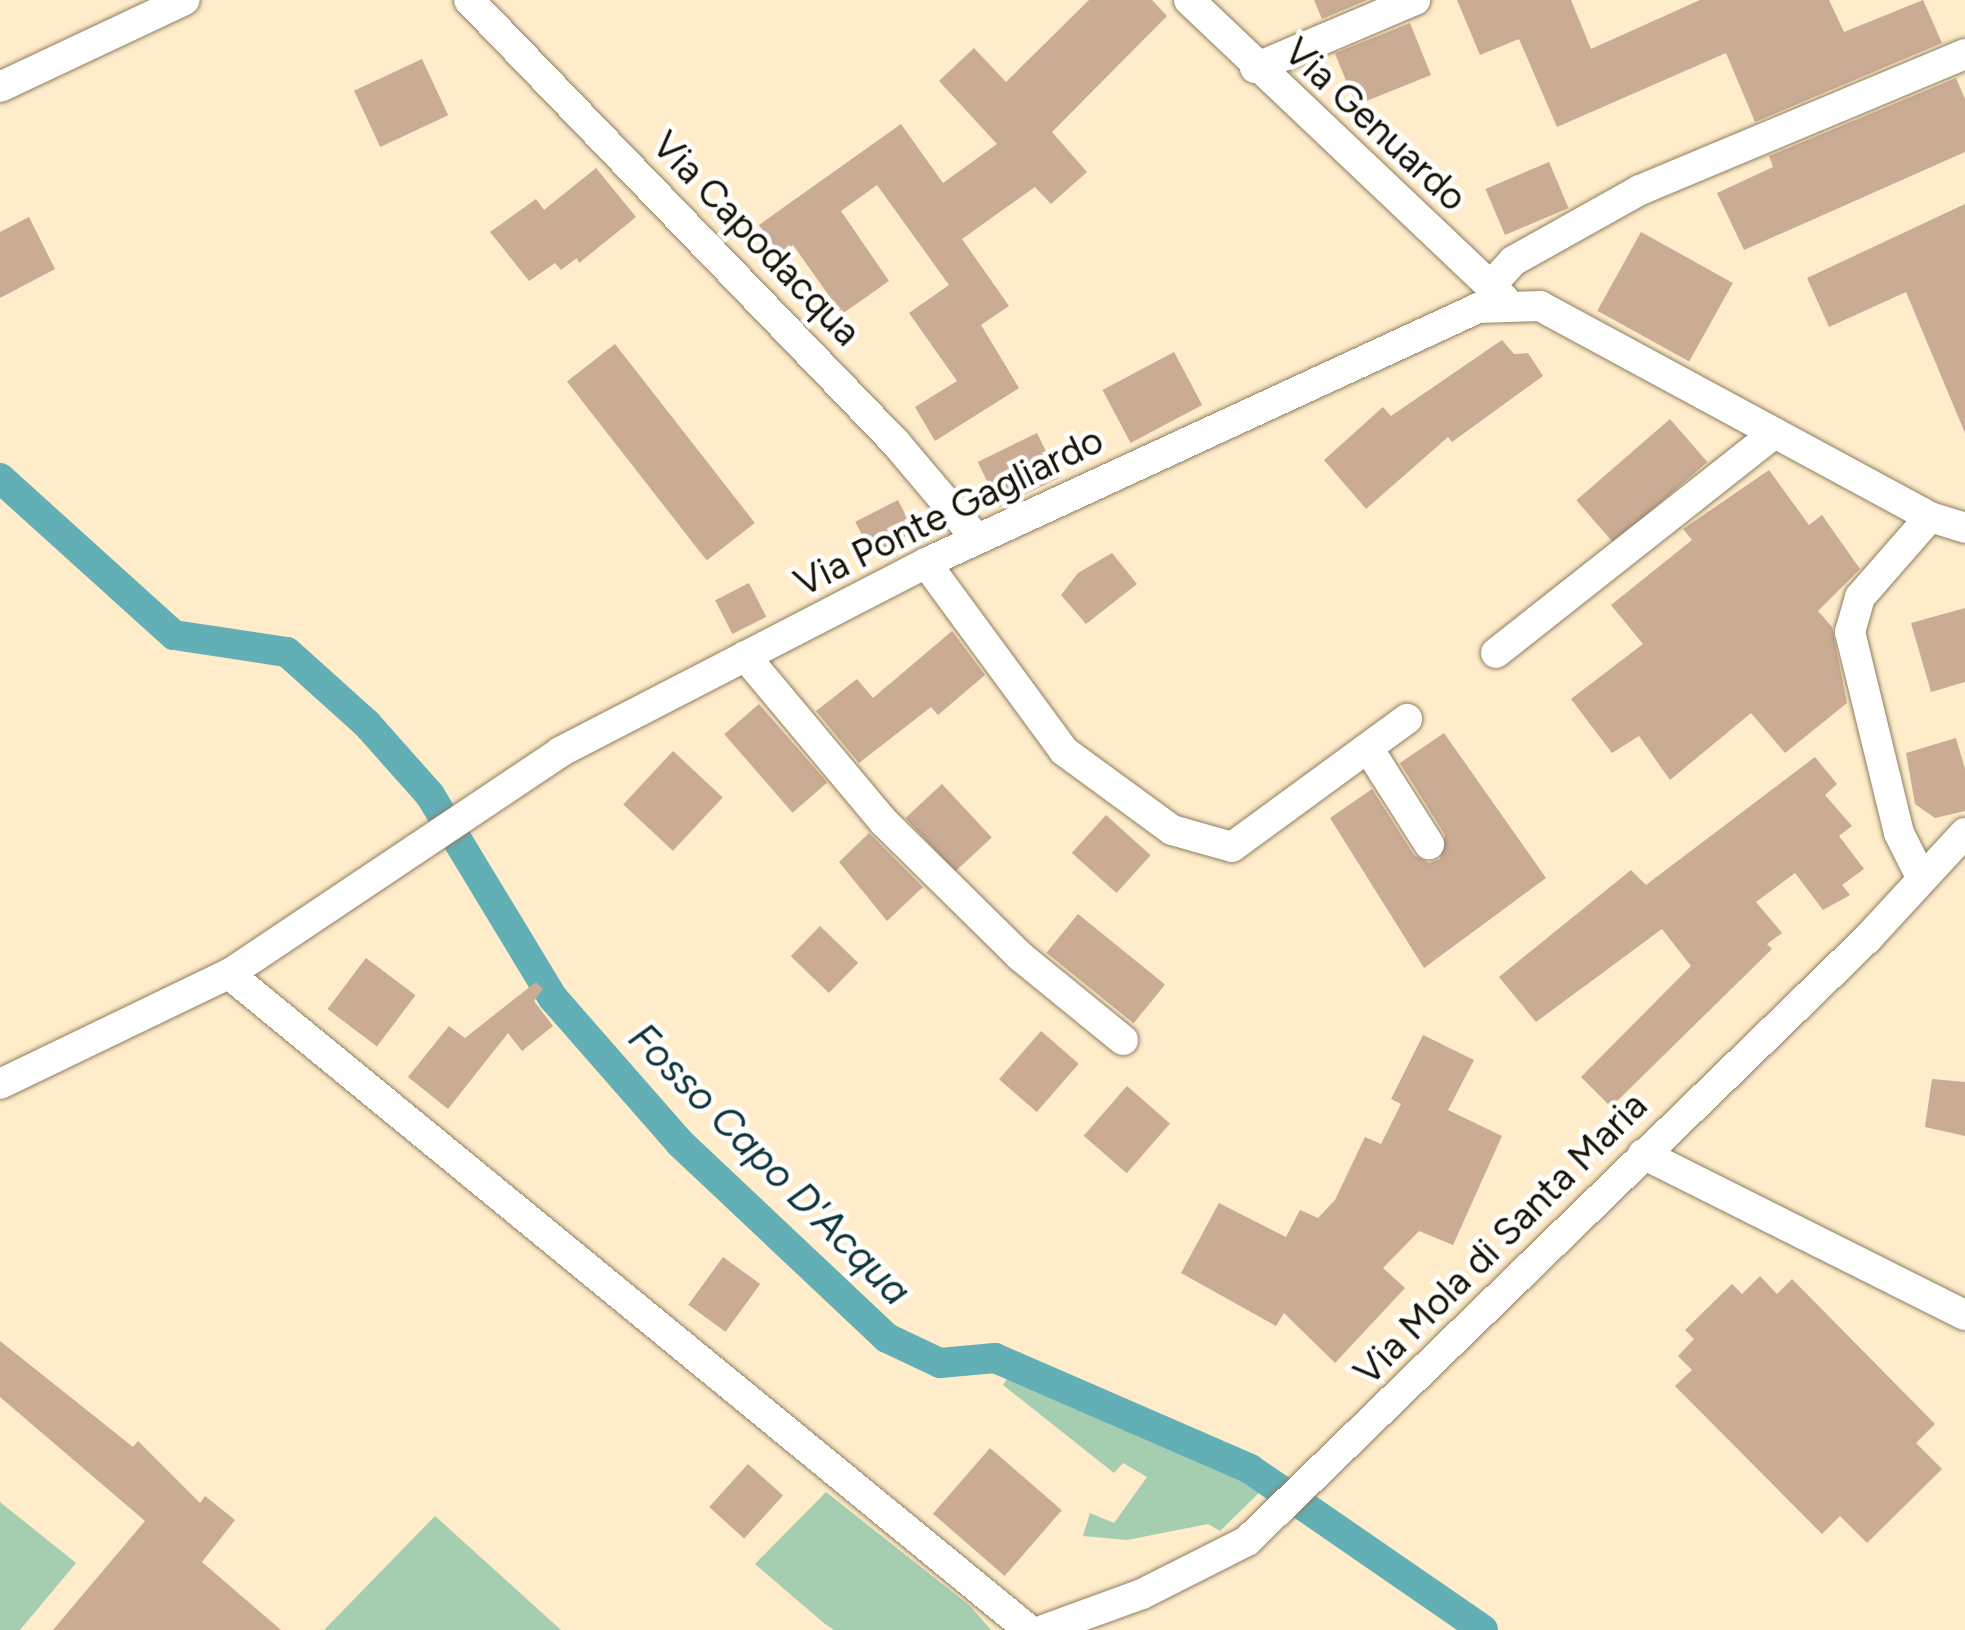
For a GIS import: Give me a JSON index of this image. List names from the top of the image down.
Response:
{
  "streets": {
    "street": [
      "Via Genuardo",
      "Via Capodacqua",
      "Via Ponte Gagliardo",
      "Via Mola di Santa Maria"
    ]
  },
  "crossings": [
    ["Via Genuardo", "Via Ponte Gagliardo"],
    ["Via Capodacqua", "Via Ponte Gagliardo"]
  ],
  "water": ["Fosso Capo D'Acqua"]
}
